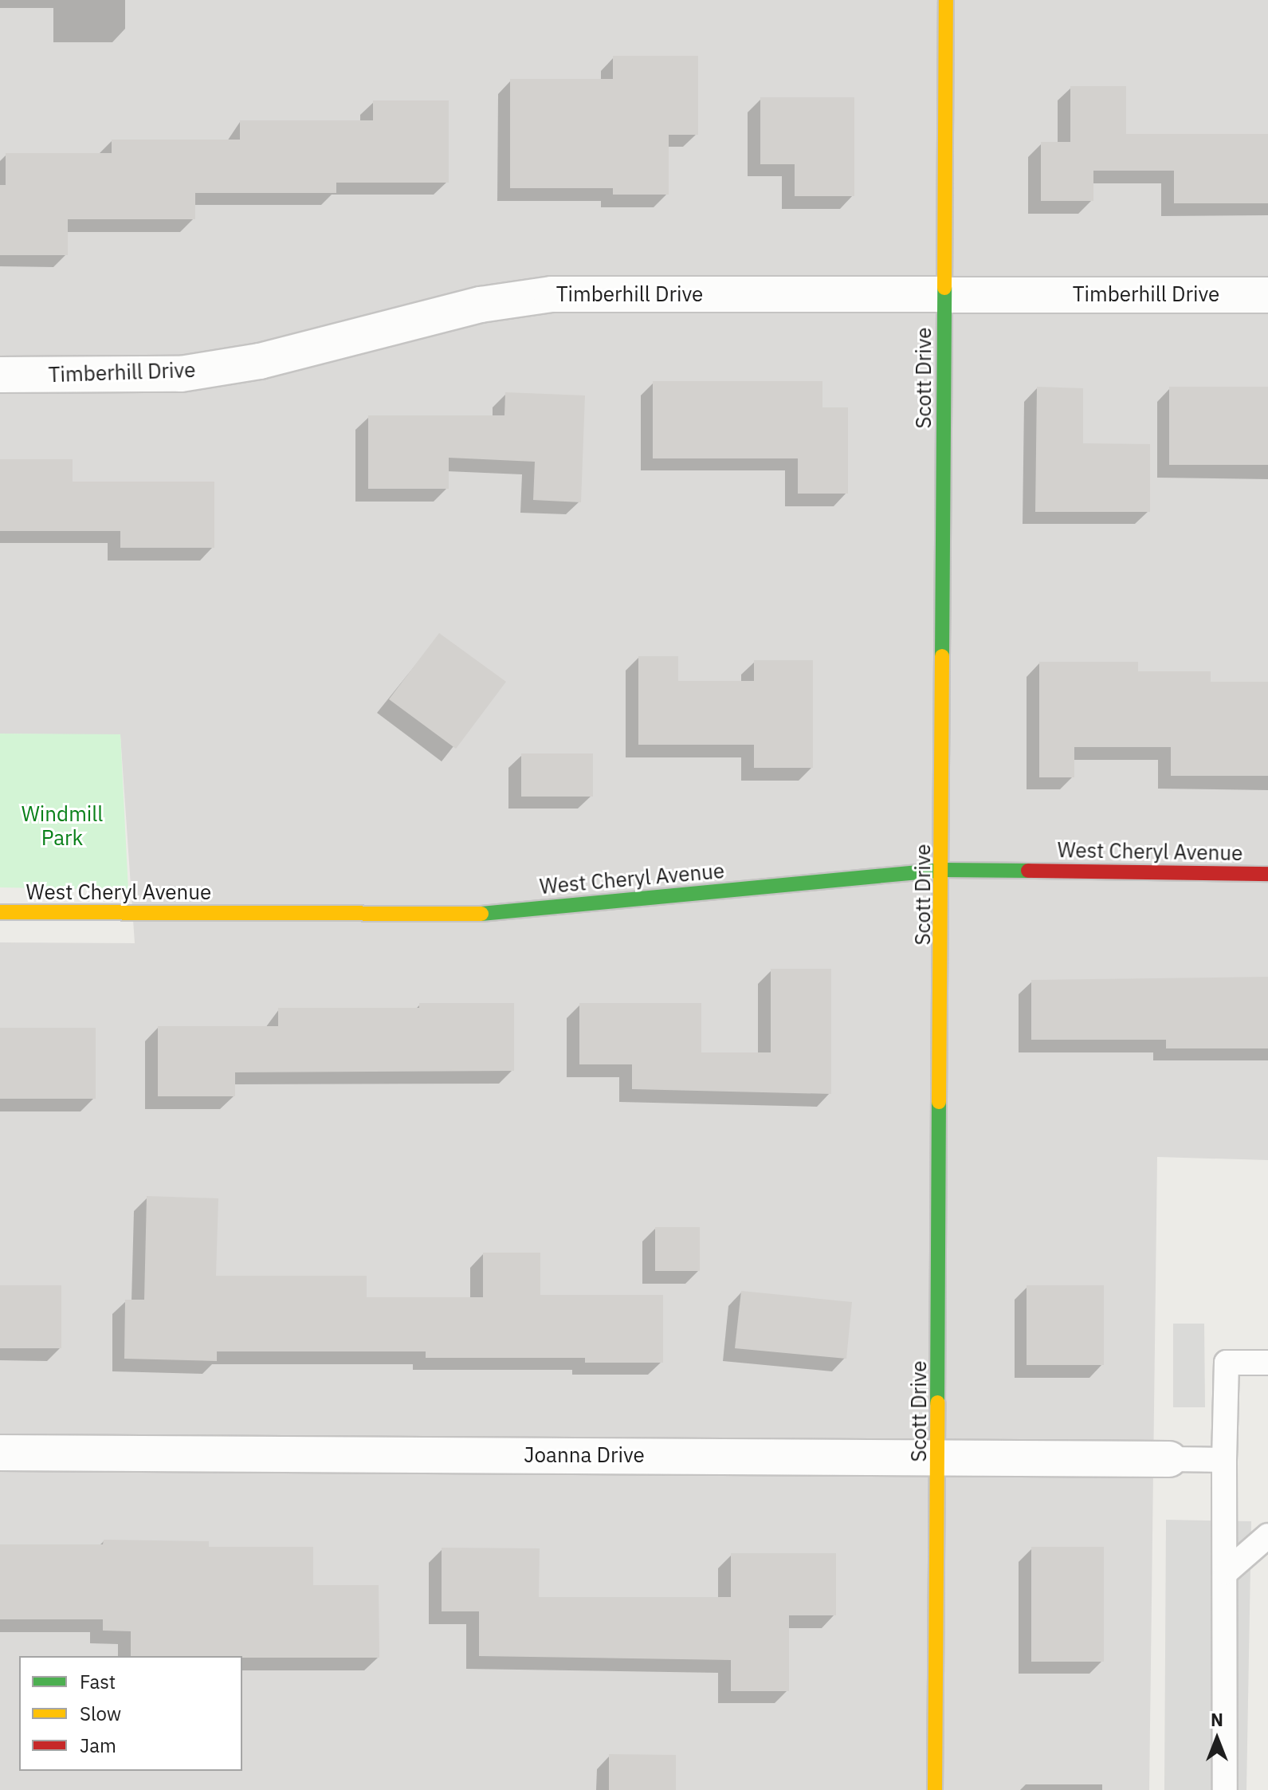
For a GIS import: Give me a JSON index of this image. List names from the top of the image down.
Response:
{
  "streets": {
    "street": [
      "Timberhill Drive",
      "Scott Drive",
      "West Cheryl Avenue",
      "Joanna Drive"
    ]
  },
  "crossings": [
    ["Timberhill Drive", "Scott Drive"],
    ["Scott Drive", "West Cheryl Avenue"],
    ["Scott Drive", "Joanna Drive"]
  ],
  "parks": ["Windmill Park"],
  "legend": ["Fast", "Slow", "Jam"],
  "north": "top"
}
